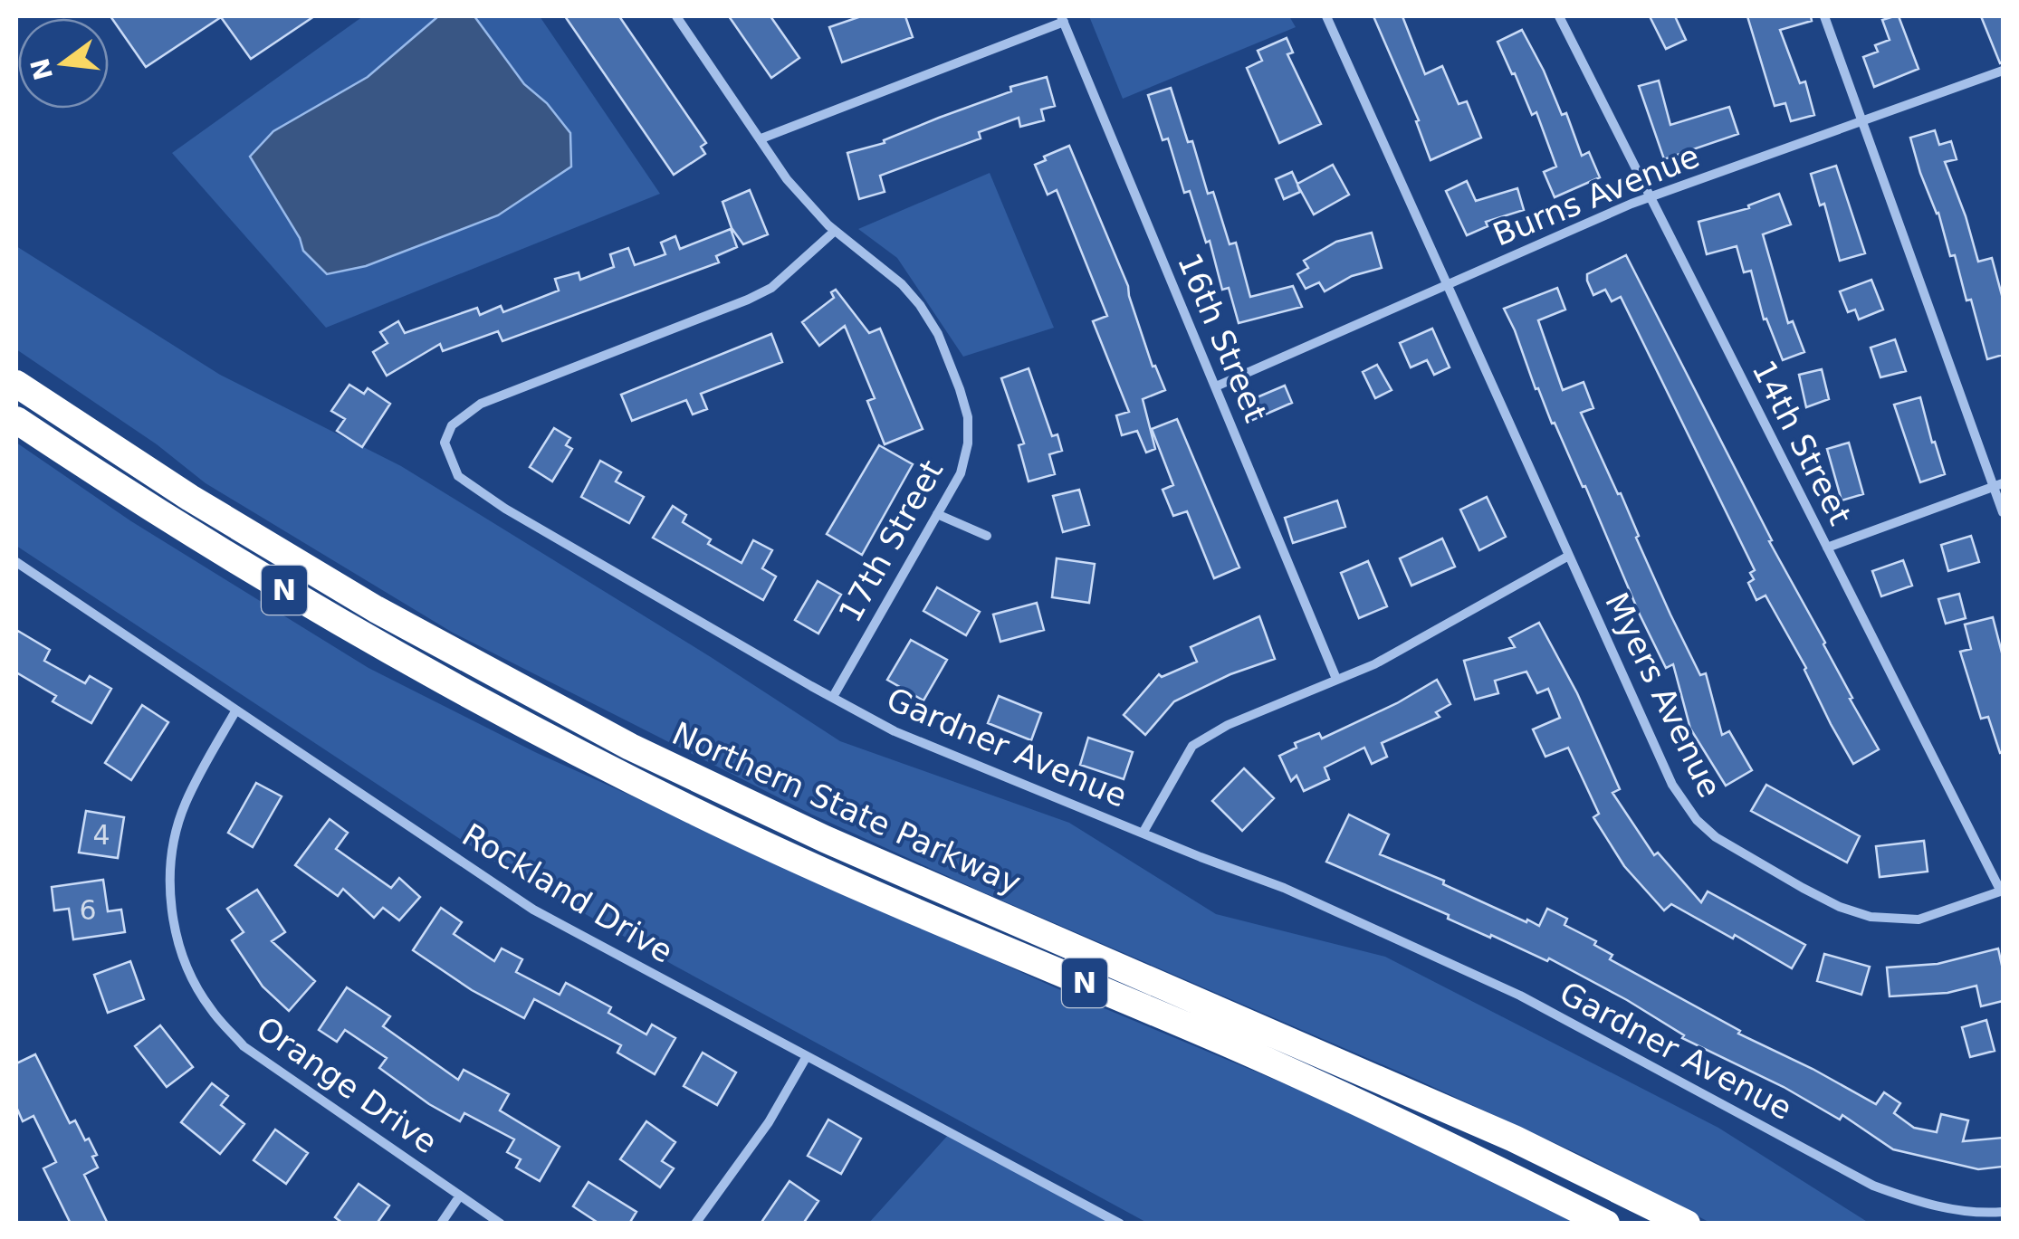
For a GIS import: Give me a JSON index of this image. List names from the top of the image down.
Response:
{
  "streets": {
    "highway": ["N", "Northern State Parkway"],
    "street": [
      "Burns Avenue",
      "16th Street",
      "14th Street",
      "17th Street",
      "Myers Avenue",
      "Gardner Avenue",
      "Rockland Drive",
      "Orange Drive"
    ]
  },
  "crossings": [
    ["Burns Avenue", "16th Street"],
    ["Burns Avenue", "14th Street"],
    ["Burns Avenue", "Myers Avenue"],
    ["14th Street", "Myers Avenue"],
    ["17th Street", "Gardner Avenue"],
    ["Rockland Drive", "Orange Drive"]
  ],
  "house_numbers": ["4", "6"],
  "north": "left"
}
